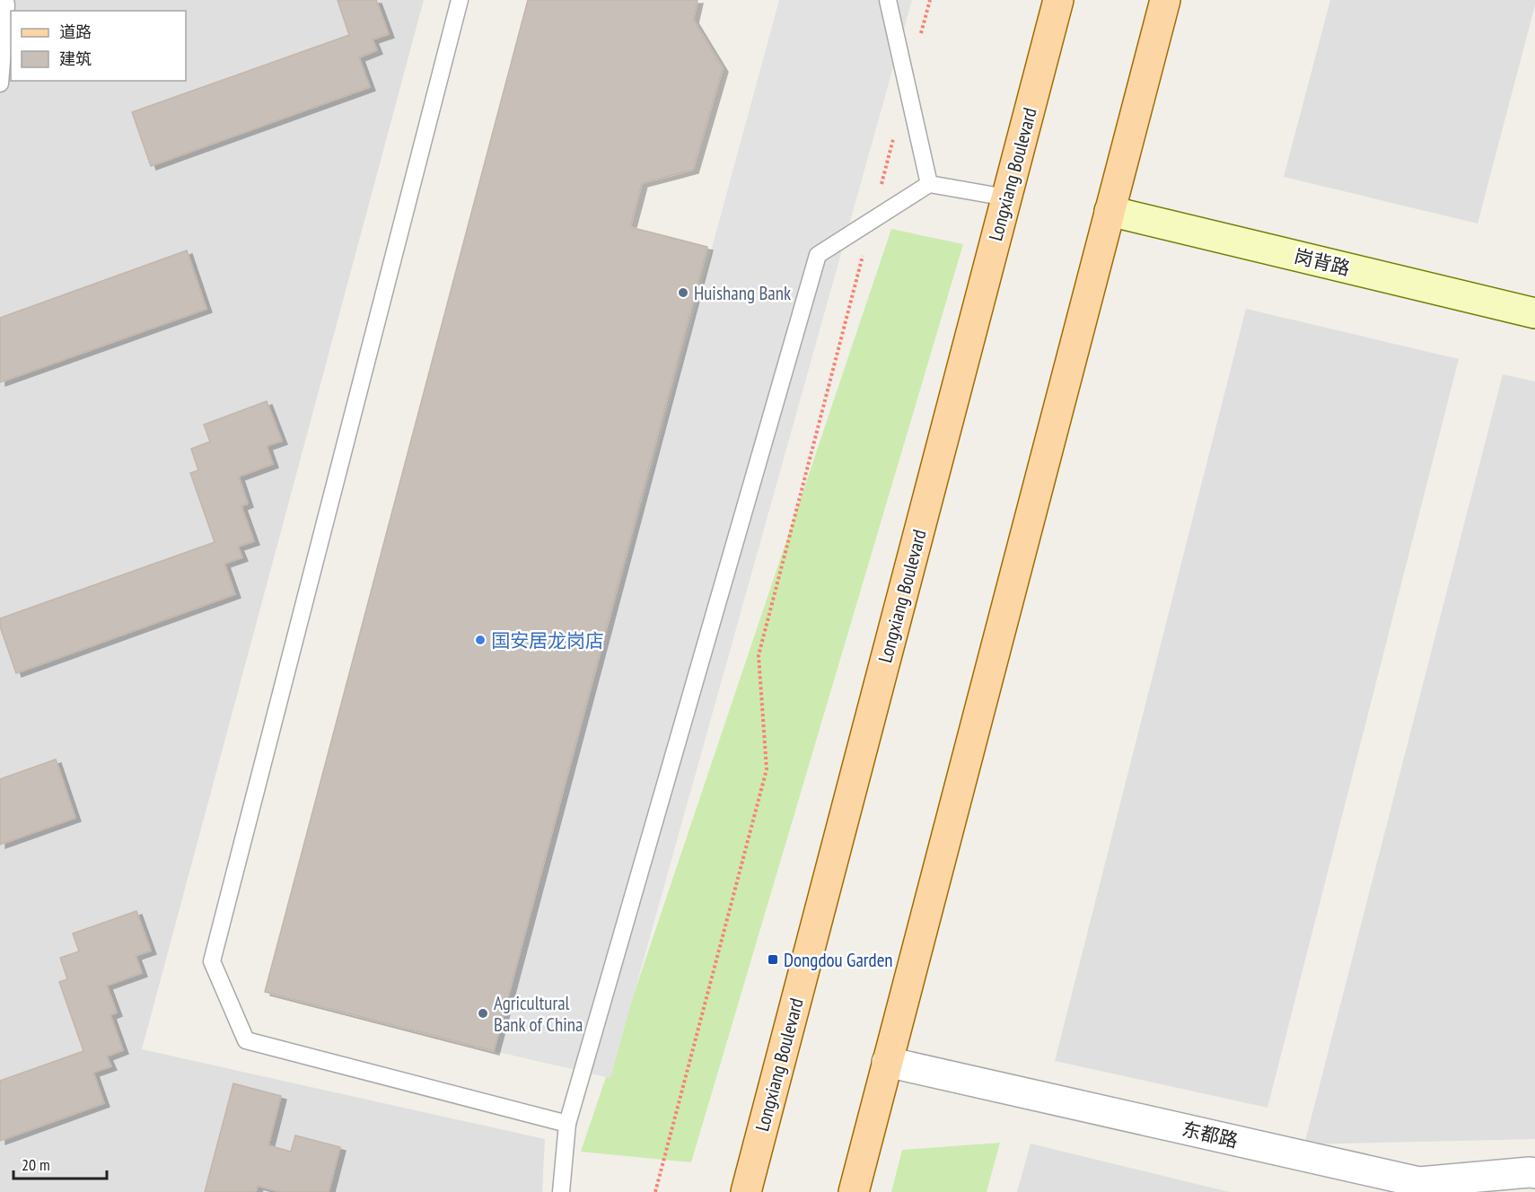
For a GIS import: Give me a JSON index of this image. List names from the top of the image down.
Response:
{
  "streets": {
    "main road": ["Longxiang Boulevard"],
    "street": ["岗背路", "东都路"]
  },
  "places": {
    "other": ["Huishang Bank", "国安居龙岗店", "Agricultural Bank of China"],
    "transit": ["Dongdou Garden"]
  },
  "legend": ["道路", "建筑"],
  "scale_bar": "20 m"
}
